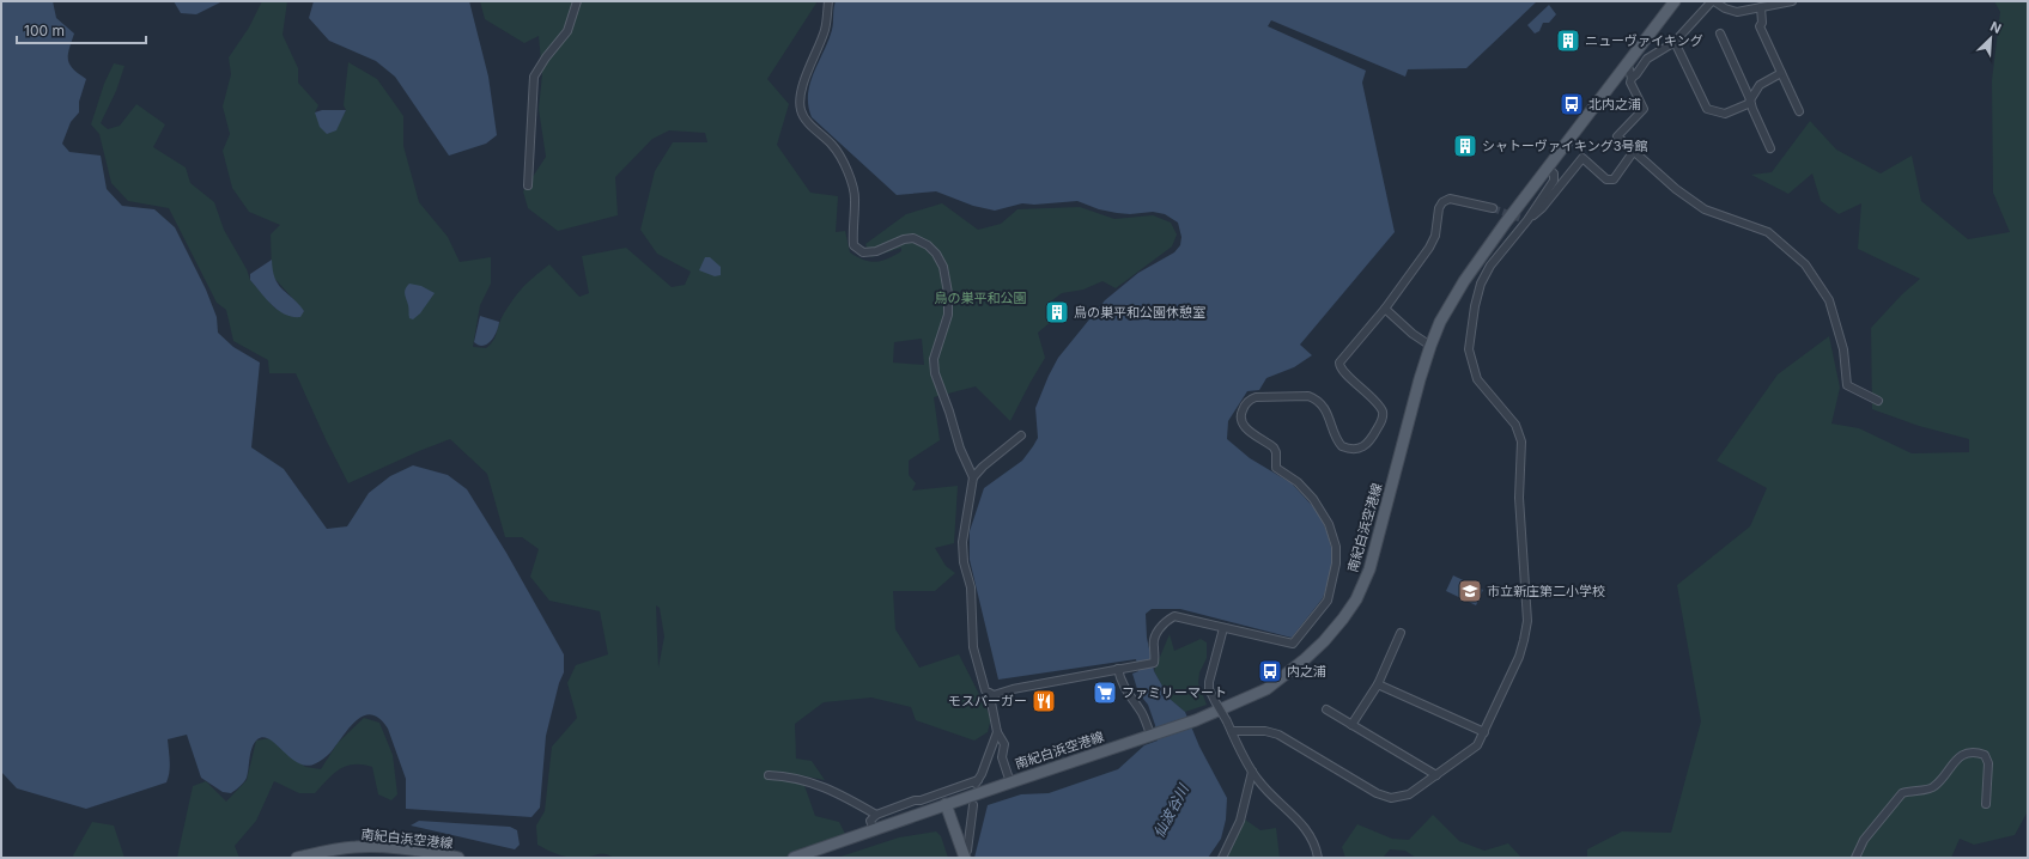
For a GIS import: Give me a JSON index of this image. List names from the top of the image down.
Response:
{
  "streets": {
    "main road": ["南紀白浜空港線"]
  },
  "water": ["仙波谷川"],
  "parks": ["鳥の巣平和公園"],
  "places": {
    "building": ["ニューヴァイキング", "シャトーヴァイキング3号館", "鳥の巣平和公園休憩室"],
    "bus stop": ["北内之浦", "内之浦"],
    "school or university": ["市立新庄第二小学校"],
    "supermarket": ["ファミリーマート"],
    "restaurant": ["モスバーガー"]
  },
  "scale_bar": "100 m",
  "north": "top right"
}
